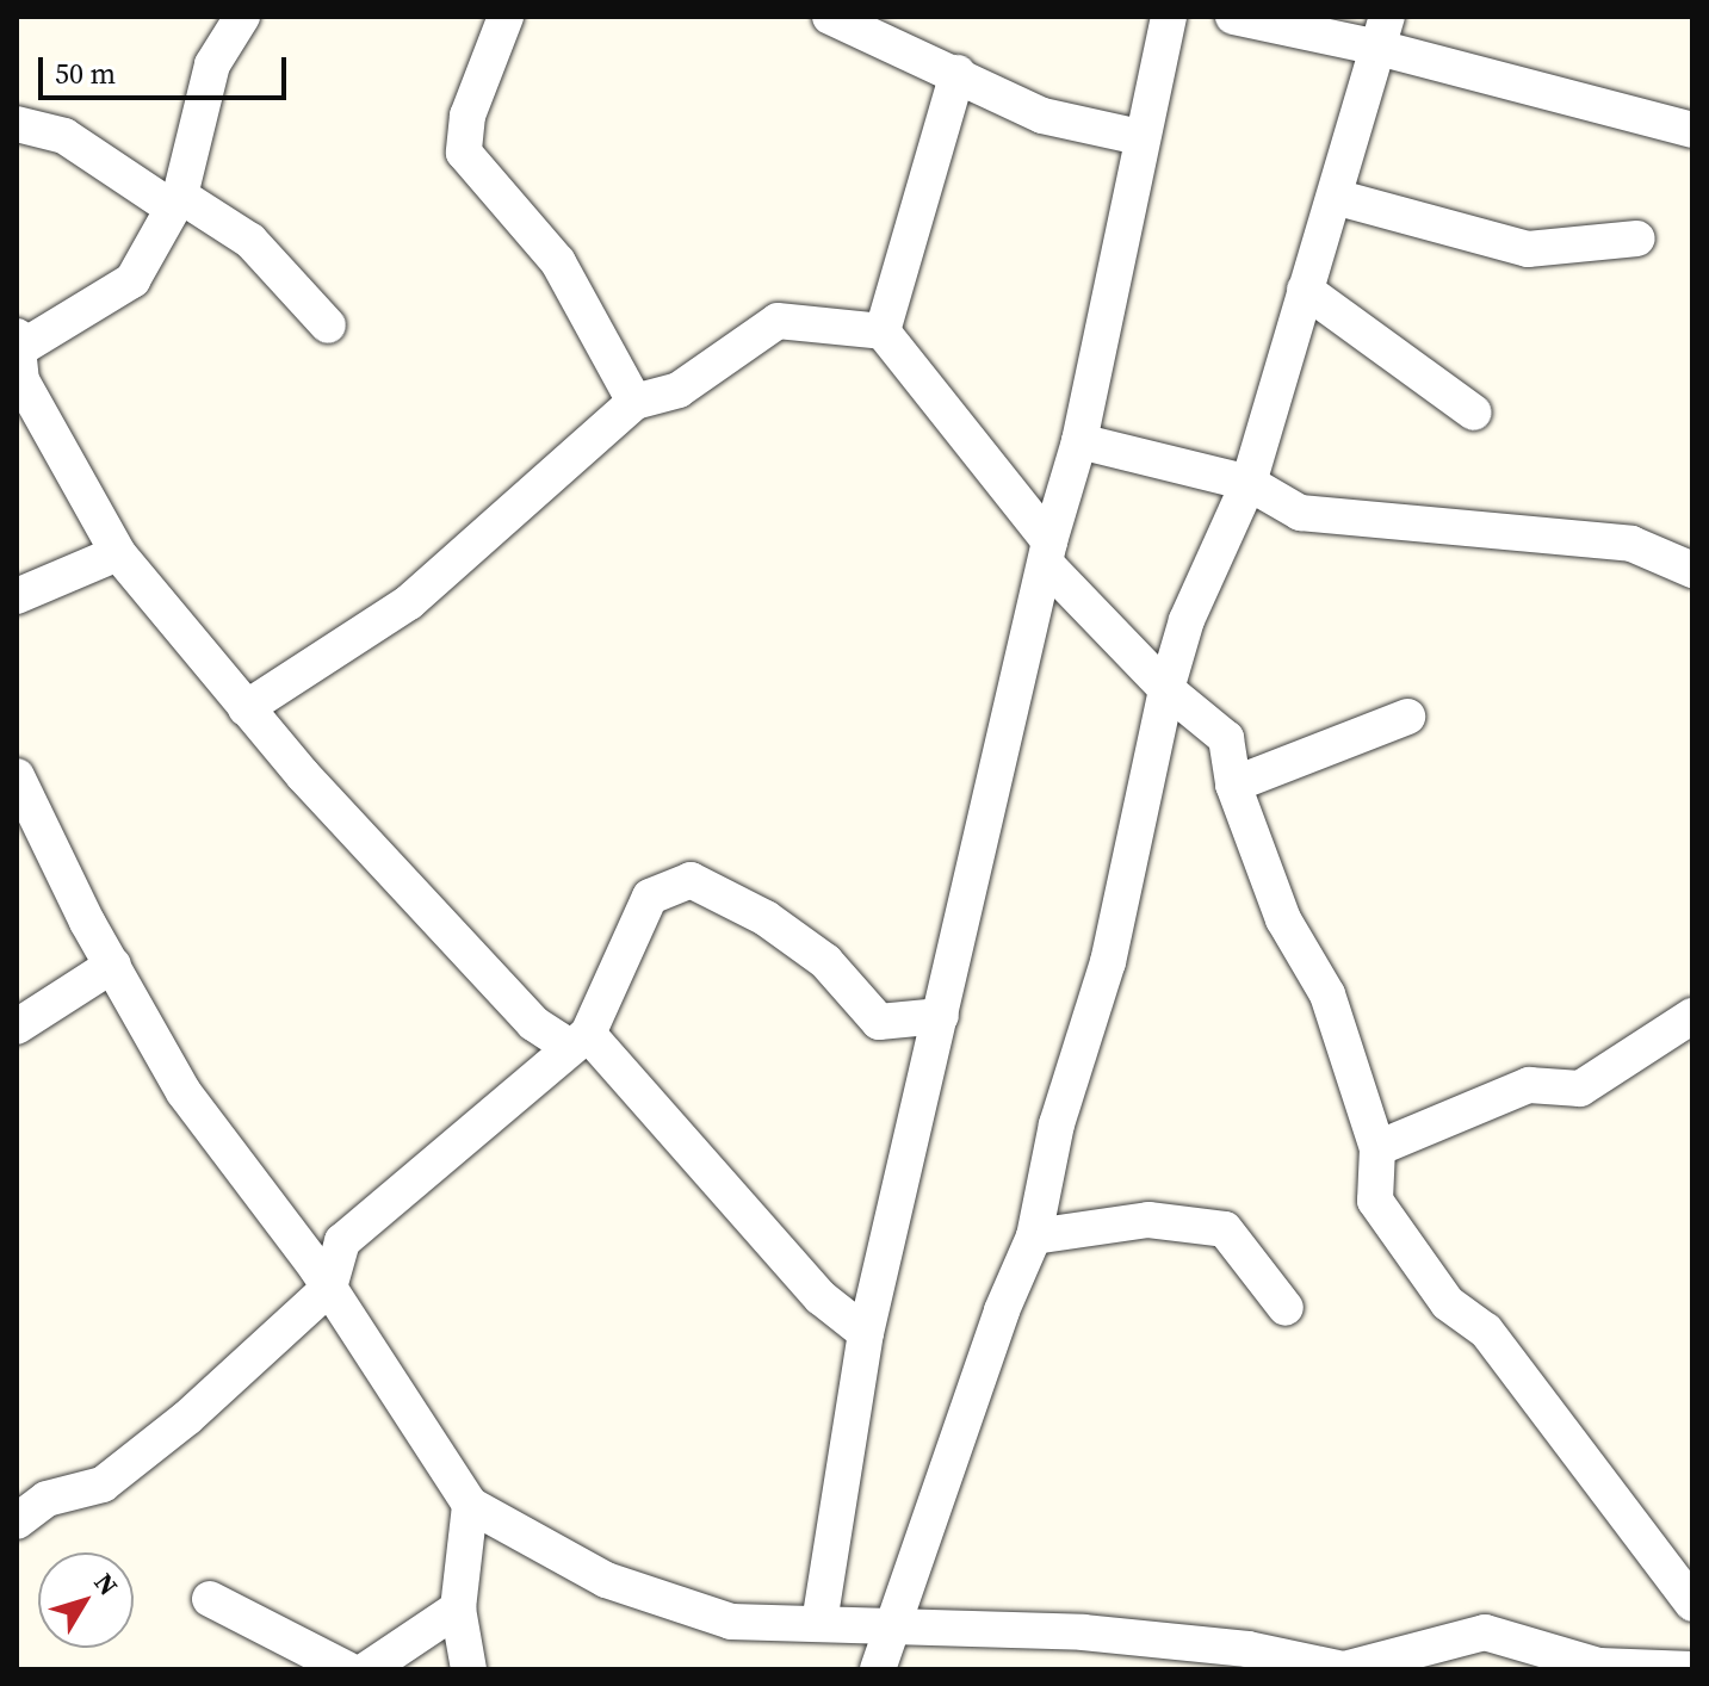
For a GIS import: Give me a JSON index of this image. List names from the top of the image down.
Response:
{
  "scale_bar": "50 m",
  "north": "top right"
}
